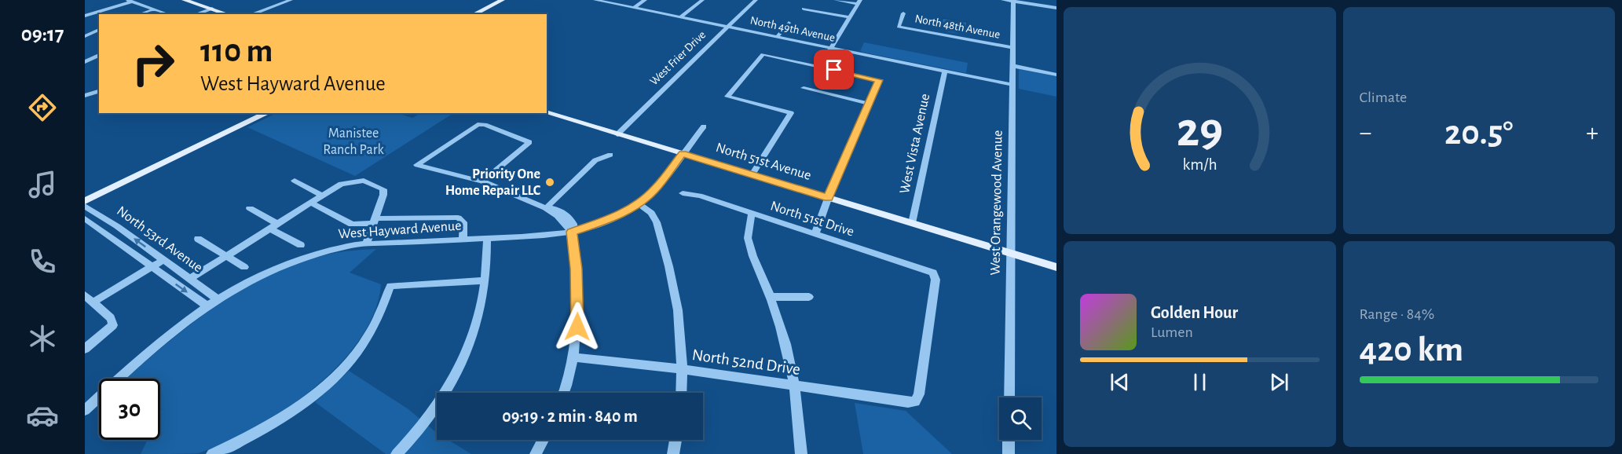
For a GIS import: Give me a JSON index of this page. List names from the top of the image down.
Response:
{
  "streets": {
    "main road": ["North 51st Avenue"],
    "street": [
      "North 48th Avenue",
      "North 49th Avenue",
      "West Frier Drive",
      "West Vista Avenue",
      "West Orangewood Avenue",
      "North 51st Drive",
      "West Hayward Avenue",
      "North 53rd Avenue",
      "North 52nd Drive"
    ]
  },
  "crossings": [
    ["North 48th Avenue", "West Orangewood Avenue"],
    ["North 49th Avenue", "West Frier Drive"],
    ["North 49th Avenue", "West Vista Avenue"],
    ["North 49th Avenue", "West Orangewood Avenue"],
    ["West Frier Drive", "North 51st Avenue"],
    ["West Vista Avenue", "North 51st Avenue"],
    ["North 51st Avenue", "West Orangewood Avenue"],
    ["North 51st Avenue", "West Hayward Avenue"],
    ["North 51st Drive", "North 52nd Drive"],
    ["West Hayward Avenue", "North 53rd Avenue"]
  ],
  "parks": ["Manistee Ranch Park"],
  "places": ["Priority One Home Repair LLC"],
  "page": {
    "tabs": "09:17",
    "tile": [
      "Climate",
      ["Range · 84%", "420 km"]
    ],
    "turn": ["110 m", "West Hayward Avenue"],
    "heat": ["−", "20.5°", "+"],
    "song": ["Golden Hour", "Lumen"],
    "limit": "30",
    "trip": "09:19 · 2 min · 840 m",
    "gauge": ["29", "km/h"]
  }
}
